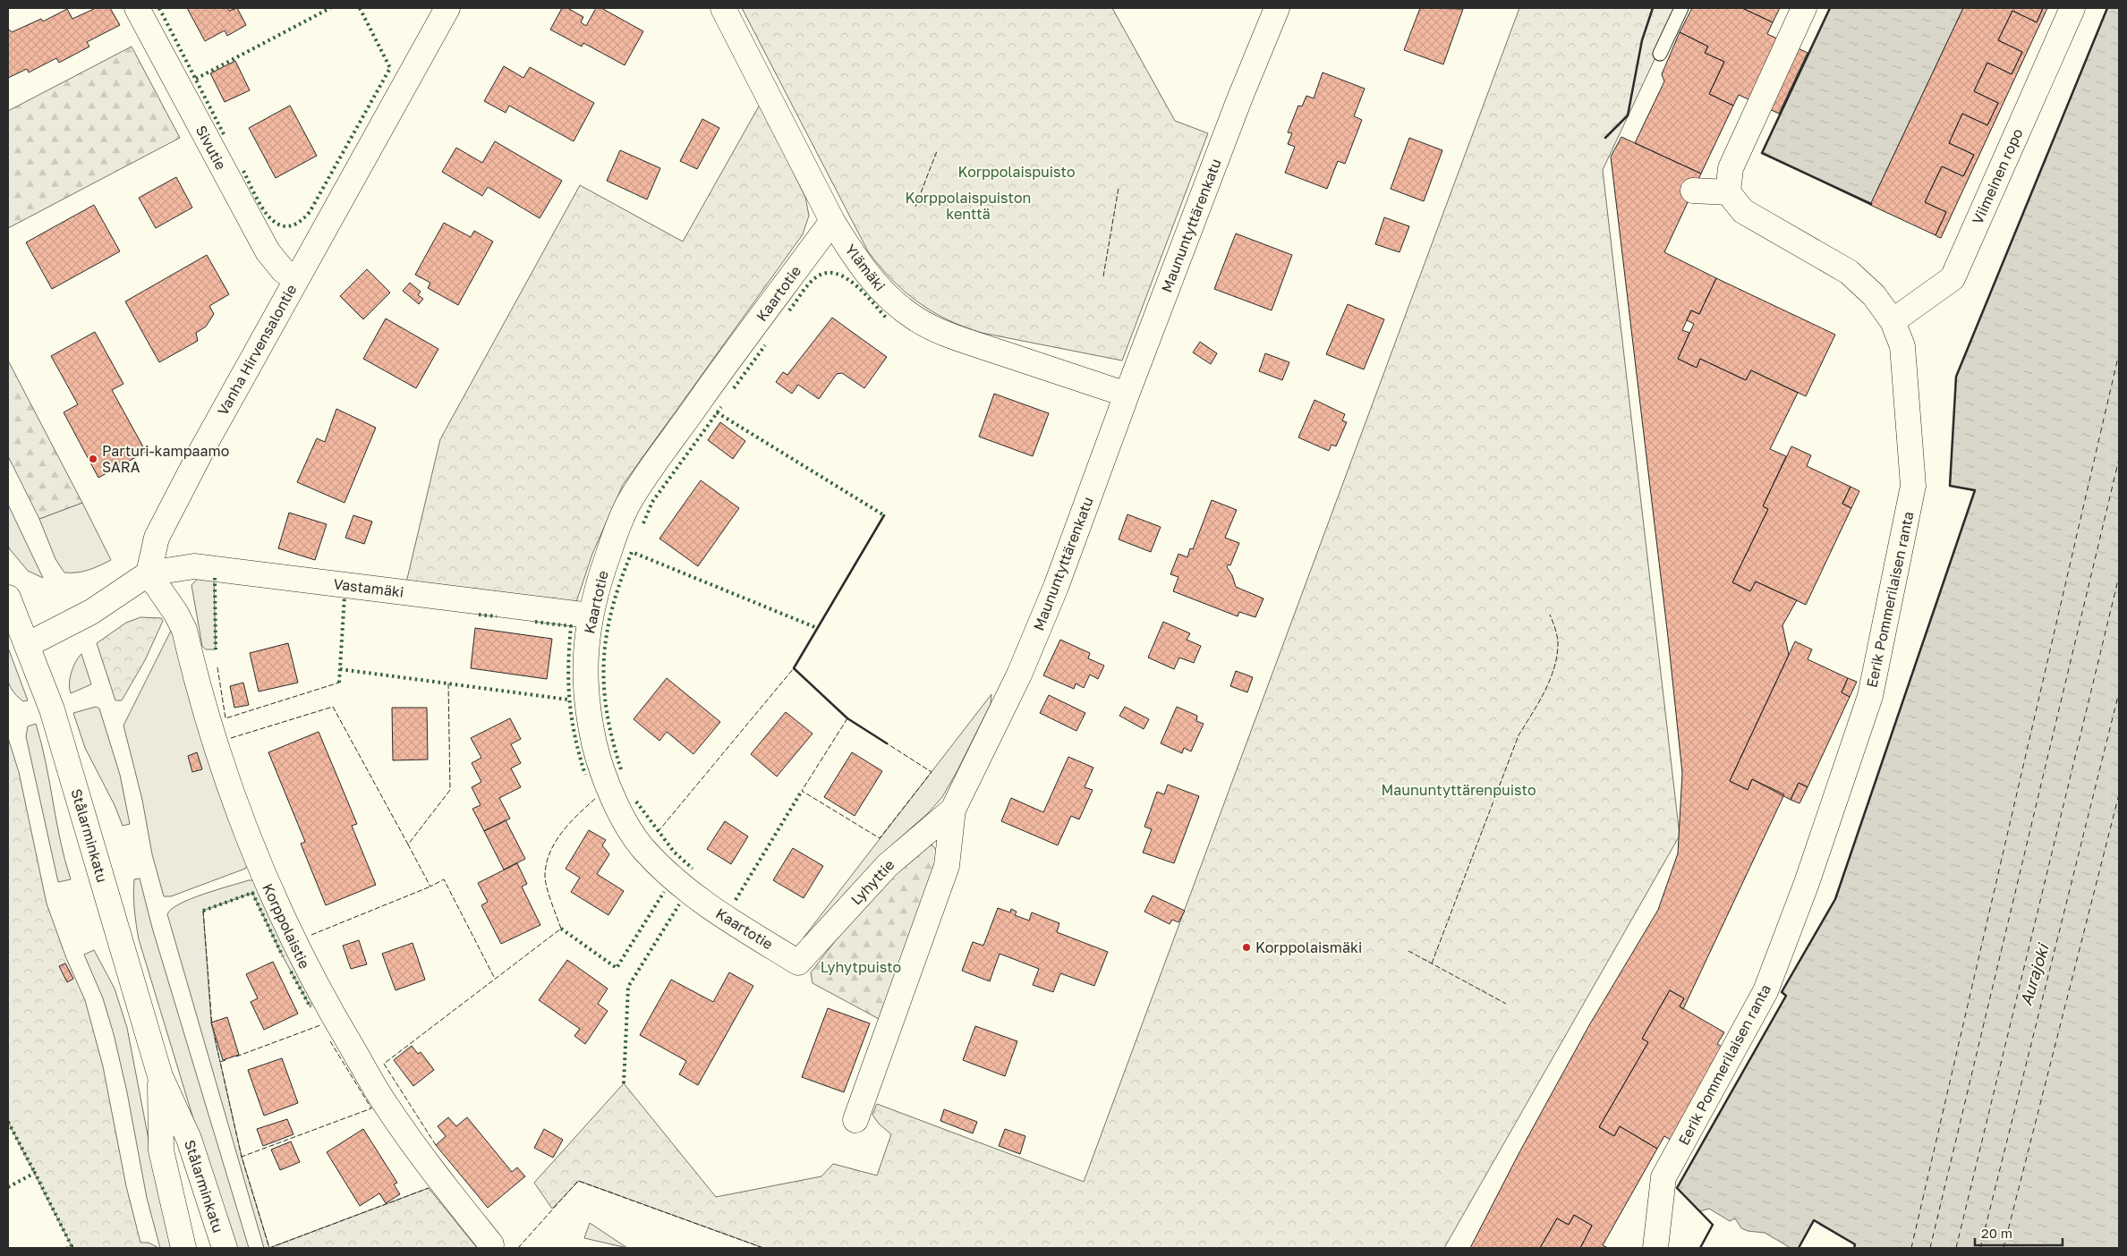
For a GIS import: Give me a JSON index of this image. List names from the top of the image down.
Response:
{
  "streets": {
    "street": [
      "Sivutie",
      "Viimeinen ropo",
      "Maununtyttärenkatu",
      "Ylämäki",
      "Kaartotie",
      "Vanha Hirvensalontie",
      "Vastamäki",
      "Eerik Pommerilaisen ranta",
      "Stålarminkatu",
      "Lyhyttie",
      "Korppolaistie"
    ]
  },
  "crossings": [
    ["Sivutie", "Vanha Hirvensalontie"],
    ["Viimeinen ropo", "Eerik Pommerilaisen ranta"],
    ["Maununtyttärenkatu", "Ylämäki"],
    ["Maununtyttärenkatu", "Lyhyttie"],
    ["Ylämäki", "Kaartotie"],
    ["Kaartotie", "Vastamäki"],
    ["Kaartotie", "Lyhyttie"],
    ["Vanha Hirvensalontie", "Vastamäki"],
    ["Vanha Hirvensalontie", "Korppolaistie"],
    ["Vastamäki", "Korppolaistie"]
  ],
  "water": ["Aurajoki"],
  "parks": [
    "Korppolaispuisto",
    "Korppolaispuiston kenttä",
    "Maununtyttärenpuisto",
    "Lyhytpuisto"
  ],
  "places": ["Parturi-kampaamo SARA", "Korppolaismäki"],
  "scale_bar": "20 m"
}
